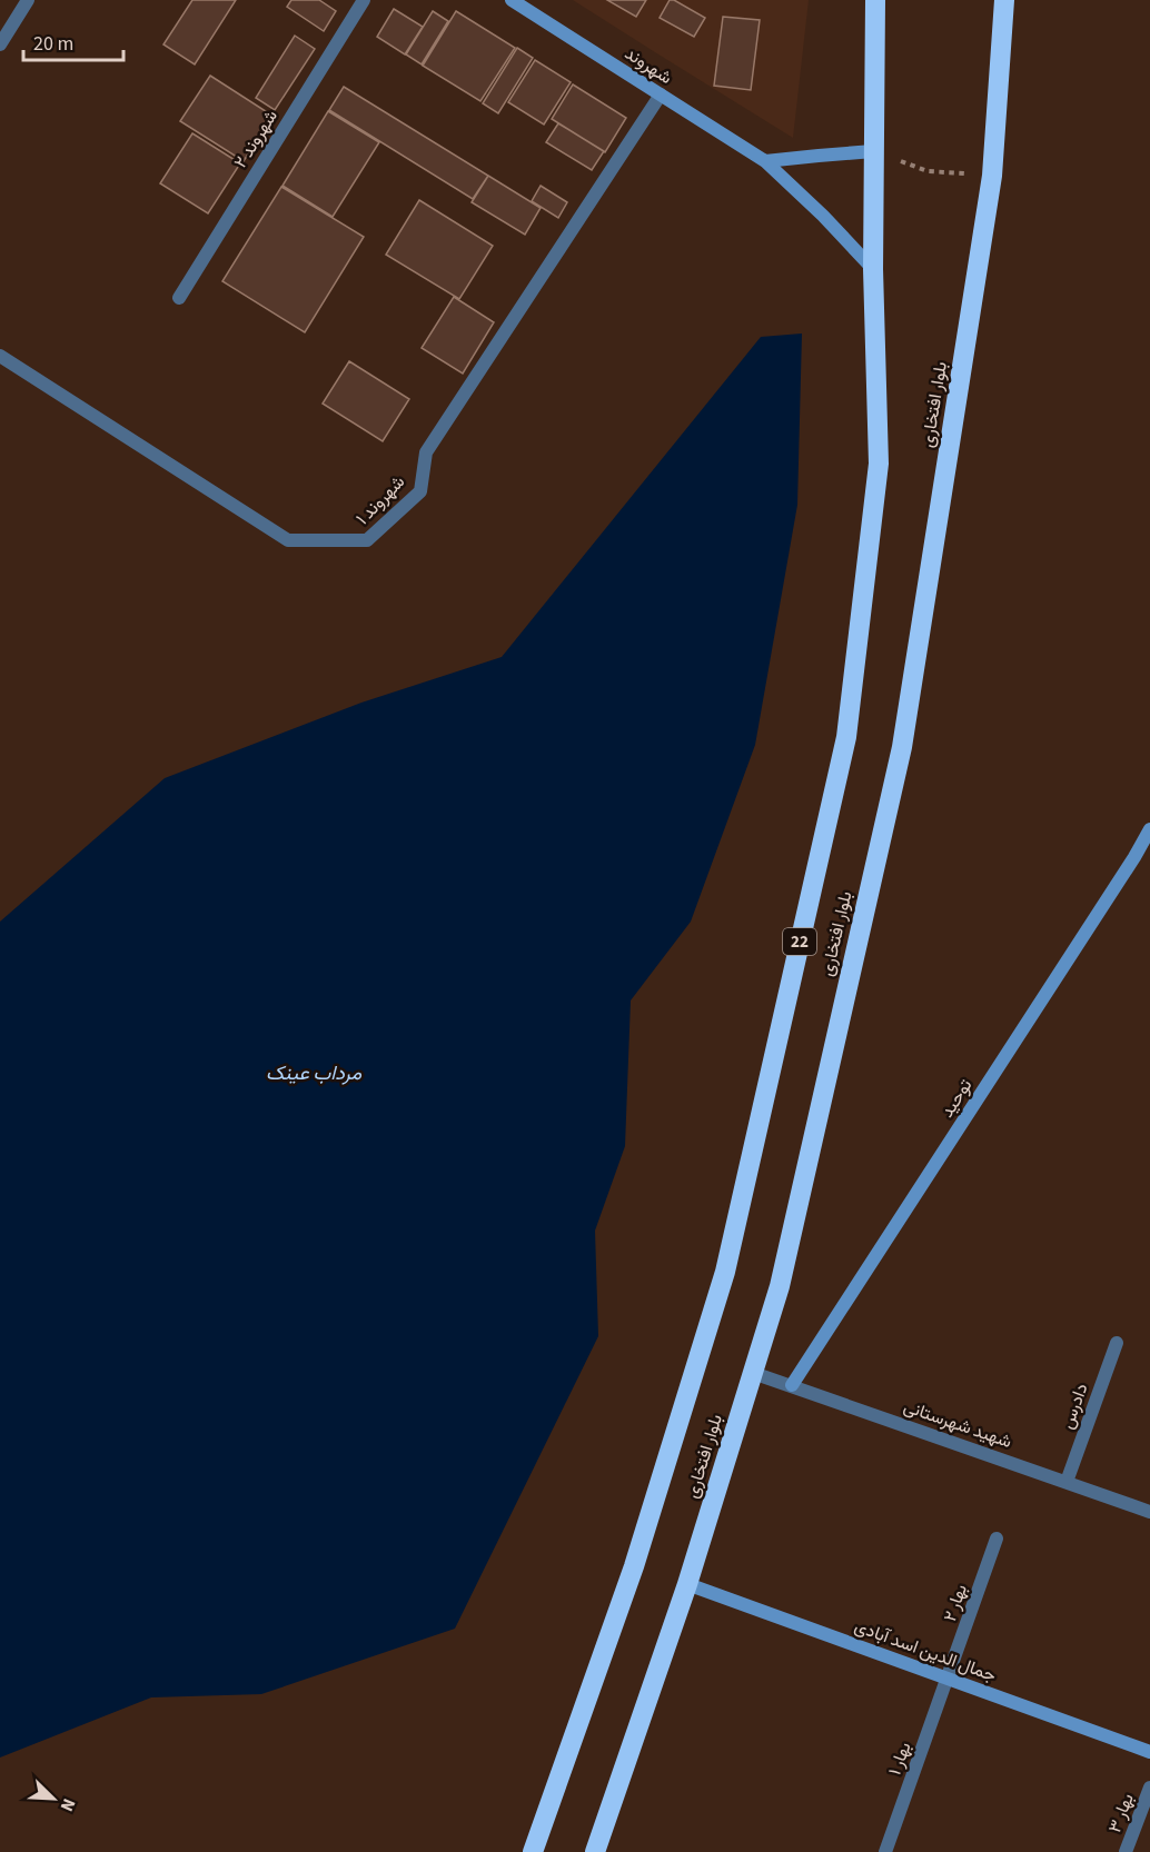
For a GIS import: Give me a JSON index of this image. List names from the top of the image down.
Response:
{
  "streets": {
    "highway": ["بلوار افتخاری", "22"],
    "street": [
      "شهروند",
      "شهروند ۲",
      "شهروند ۱",
      "توحید",
      "دادرس",
      "شهید شهرستانی",
      "بهار ۲",
      "جمال الدین اسد آبادی",
      "بهار ۱",
      "بهار ۳"
    ]
  },
  "crossings": [
    ["شهروند", "بلوار افتخاری"],
    ["شهروند", "شهروند ۱"],
    ["بلوار افتخاری", "شهید شهرستانی"],
    ["بلوار افتخاری", "جمال الدین اسد آبادی"],
    ["توحید", "شهید شهرستانی"],
    ["دادرس", "شهید شهرستانی"],
    ["بهار ۲", "جمال الدین اسد آبادی"],
    ["بهار ۲", "بهار ۱"],
    ["جمال الدین اسد آبادی", "بهار ۱"]
  ],
  "water": ["مرداب عینک"],
  "scale_bar": "20 m",
  "north": "bottom right"
}
